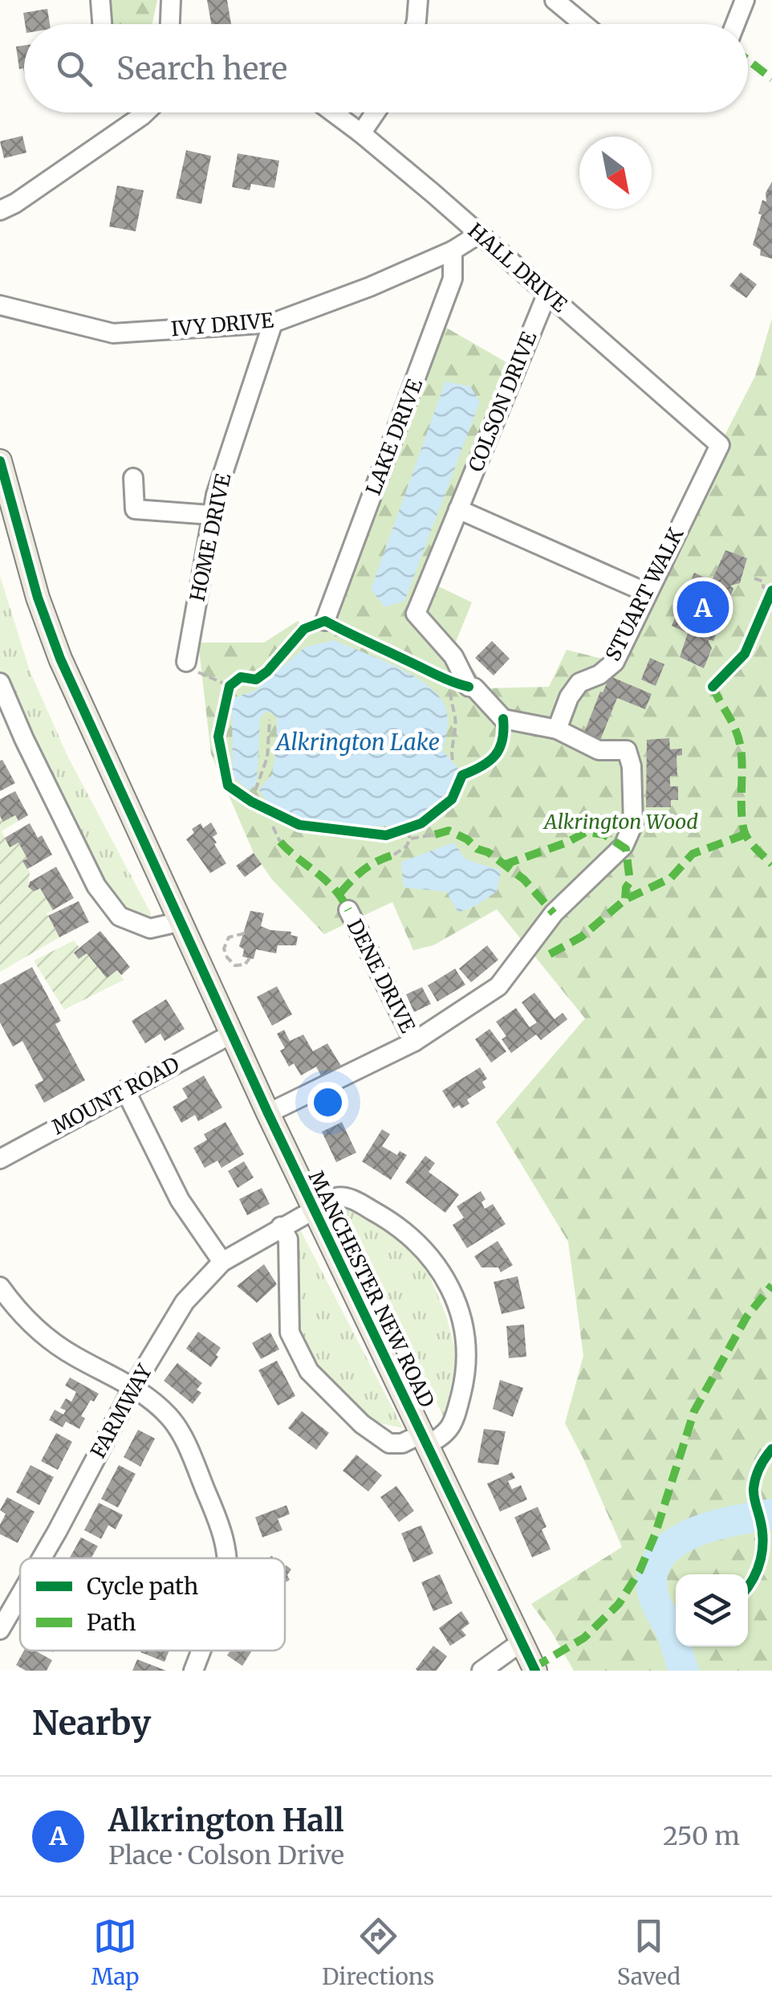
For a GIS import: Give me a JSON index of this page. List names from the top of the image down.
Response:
{
  "streets": {
    "main road": ["MANCHESTER NEW ROAD"],
    "street": [
      "HALL DRIVE",
      "IVY DRIVE",
      "COLSON DRIVE",
      "LAKE DRIVE",
      "HOME DRIVE",
      "STUART WALK",
      "DENE DRIVE",
      "MOUNT ROAD",
      "FARMWAY"
    ]
  },
  "crossings": [
    ["HALL DRIVE", "IVY DRIVE"],
    ["HALL DRIVE", "COLSON DRIVE"],
    ["HALL DRIVE", "STUART WALK"],
    ["IVY DRIVE", "LAKE DRIVE"],
    ["IVY DRIVE", "HOME DRIVE"],
    ["COLSON DRIVE", "STUART WALK"],
    ["COLSON DRIVE", "DENE DRIVE"],
    ["MOUNT ROAD", "MANCHESTER NEW ROAD"],
    ["MANCHESTER NEW ROAD", "FARMWAY"]
  ],
  "water": ["Alkrington Lake"],
  "parks": ["Alkrington Wood"],
  "legend": ["Cycle path", "Path"],
  "north": "bottom right",
  "page": {
    "search": "Search here",
    "pins": "A",
    "heading": "Nearby",
    "list": [
      {
        "mark": "A",
        "name": "Alkrington Hall",
        "note": "Place · Colson Drive",
        "value": "250 m"
      }
    ],
    "nav": ["Map", "Directions", "Saved"]
  }
}
